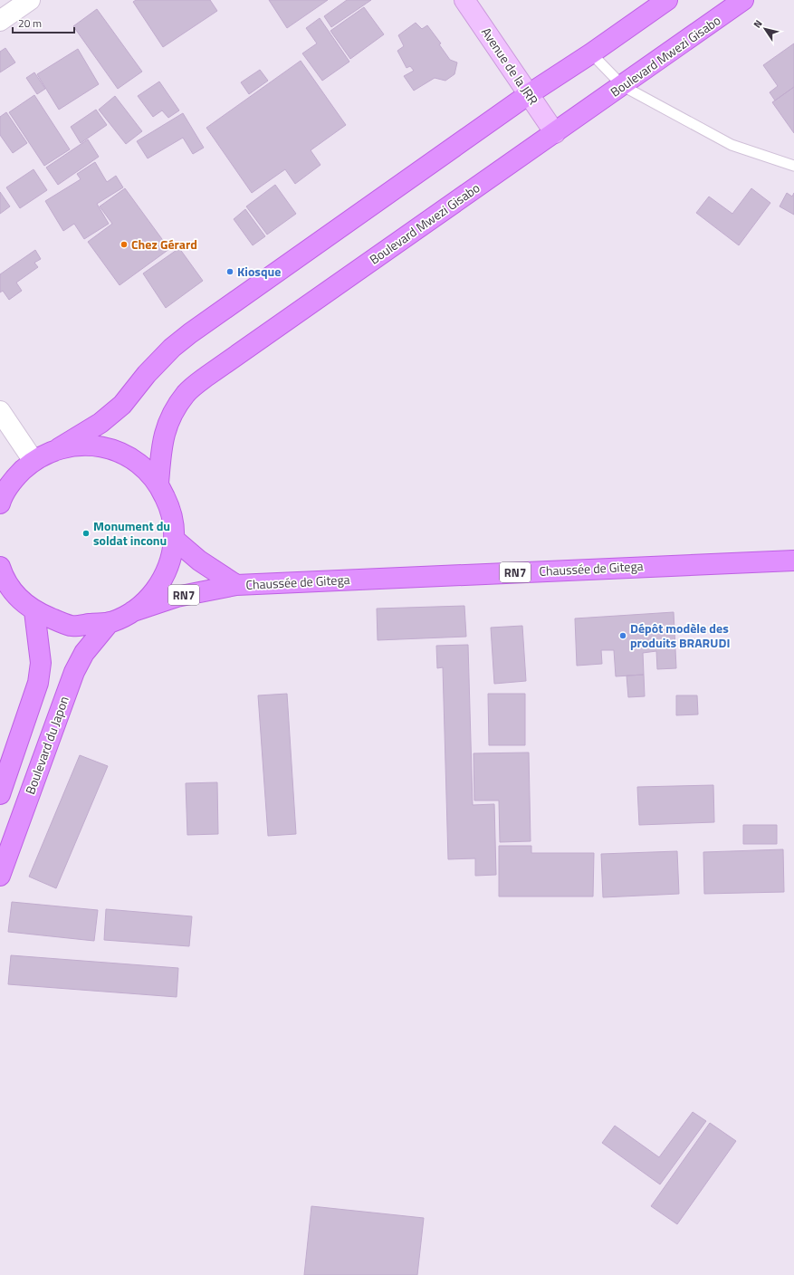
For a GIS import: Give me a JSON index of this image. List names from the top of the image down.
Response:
{
  "streets": {
    "main road": [
      "Boulevard Mwezi Gisabo",
      "Chaussée de Gitega",
      "RN7",
      "Boulevard du Japon"
    ],
    "street": ["Avenue de la JRR"]
  },
  "crossings": [
    ["Boulevard Mwezi Gisabo", "Avenue de la JRR"]
  ],
  "places": [
    "Chez Gérard",
    "Kiosque",
    "Monument du soldat inconu",
    "Dépôt modèle des produits BRARUDI"
  ],
  "scale_bar": "20 m",
  "north": "top left"
}
